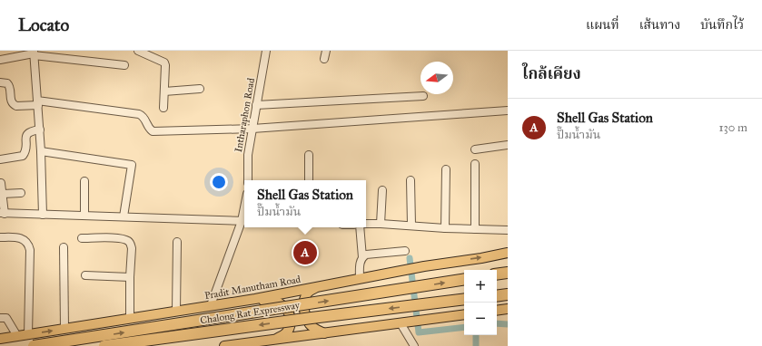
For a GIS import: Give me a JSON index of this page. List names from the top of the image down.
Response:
{
  "streets": {
    "highway": ["Chalong Rat Expressway"],
    "main road": ["Pradit Manutham Road"],
    "street": ["Intharaphon Road"]
  },
  "north": "left",
  "page": {
    "header": "Locato",
    "nav": ["แผนที่", "เส้นทาง", "บันทึกไว้"],
    "heading": "ใกล้เคียง",
    "list": [
      {
        "mark": "A",
        "name": "Shell Gas Station",
        "note": "ปั๊มน้ำมัน",
        "value": "130 m"
      }
    ],
    "popup": ["Shell Gas Station", "ปั๊มน้ำมัน"],
    "pins": "A",
    "map_buttons": ["+", "−"]
  }
}
